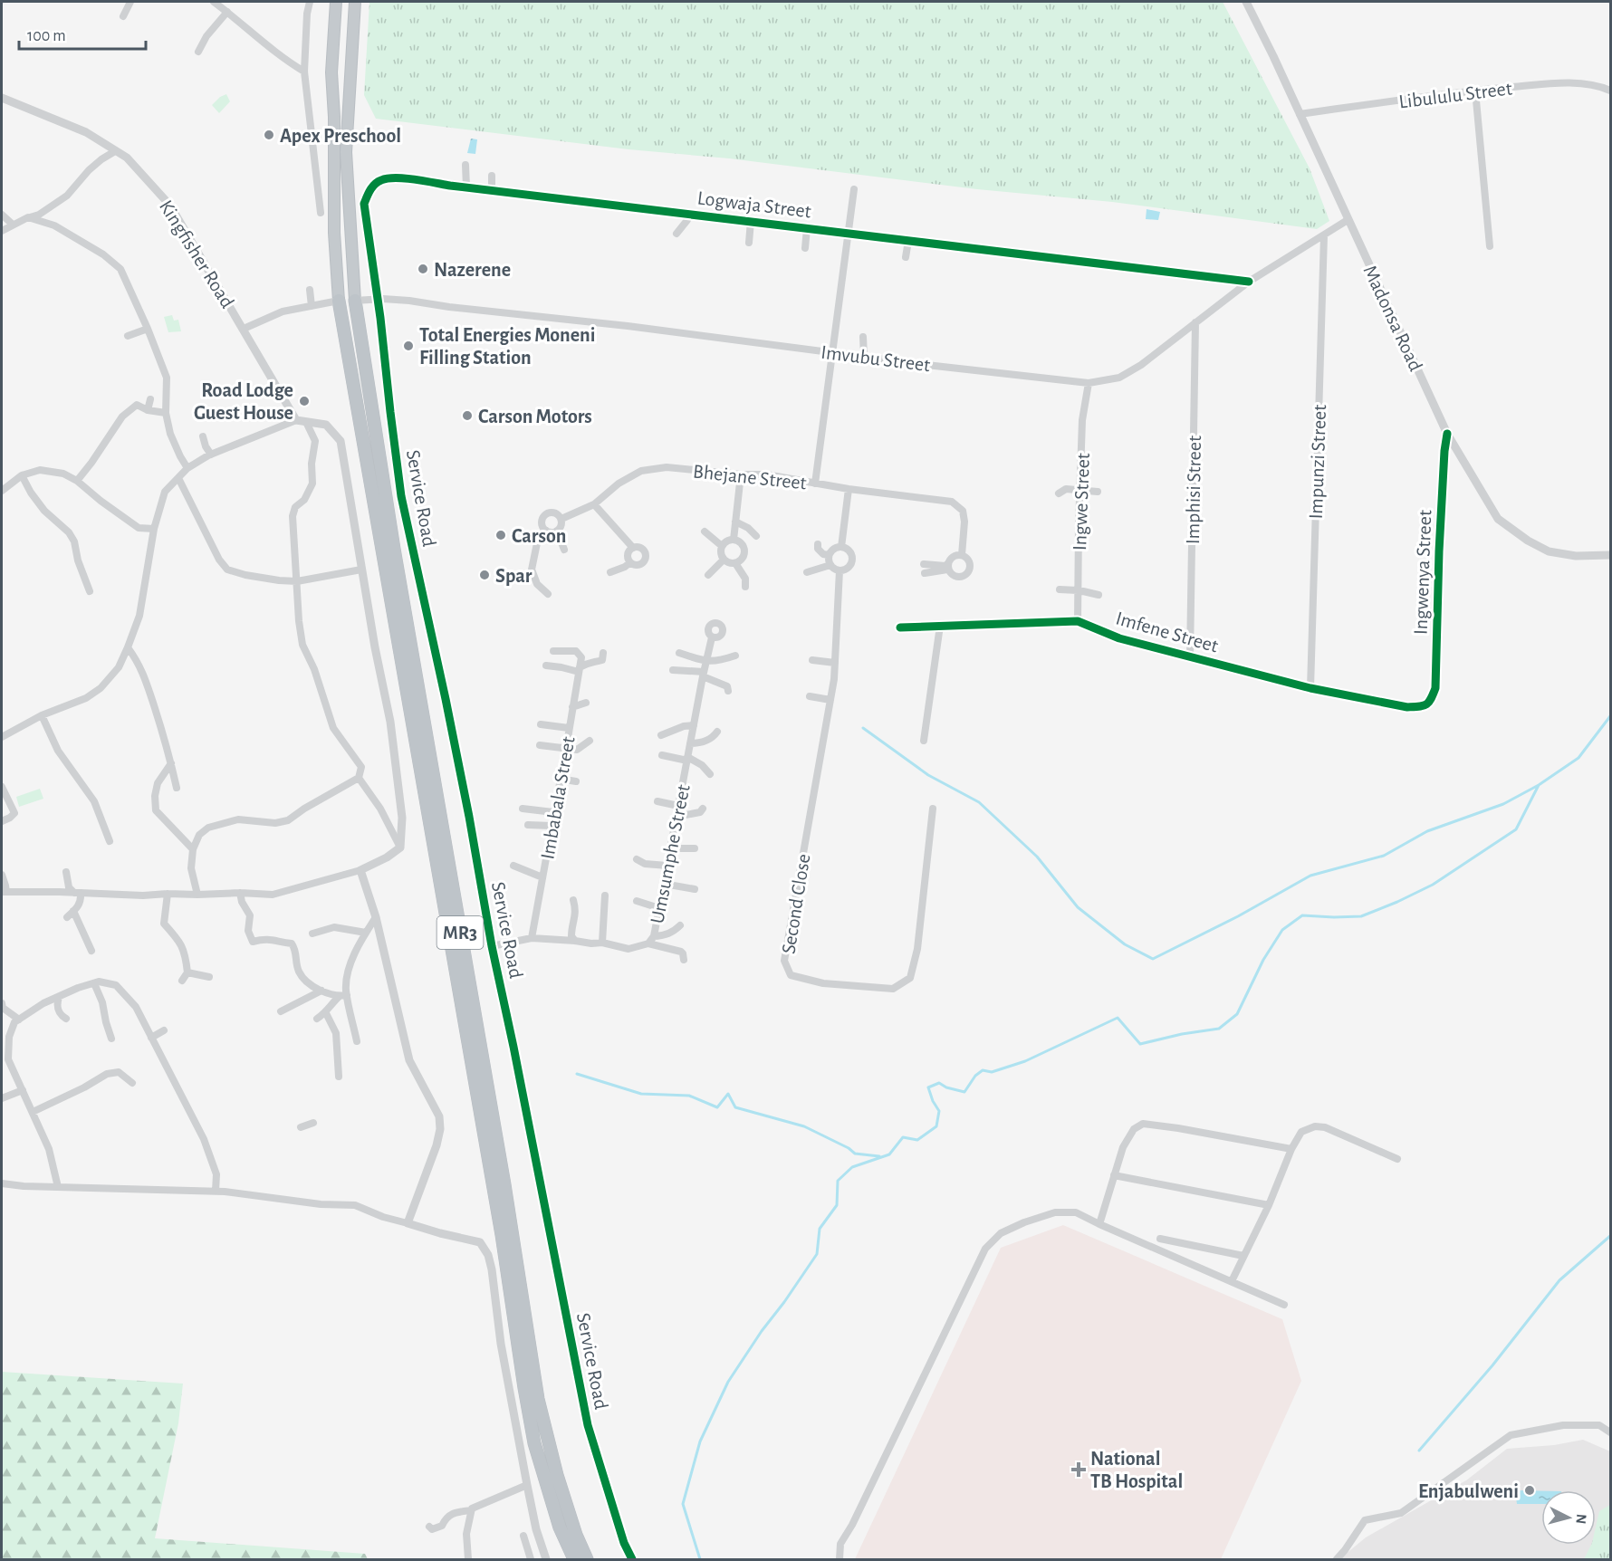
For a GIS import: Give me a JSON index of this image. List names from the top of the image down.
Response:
{
  "streets": {
    "highway": ["MR3"],
    "street": [
      "Libululu Street",
      "Logwaja Street",
      "Kingfisher Road",
      "Madonsa Road",
      "Imvubu Street",
      "Impunzi Street",
      "Bhejane Street",
      "Imphisi Street",
      "Service Road",
      "Ingwe Street",
      "Ingwenya Street",
      "Imfene Street",
      "Imbabala Street",
      "Umsumphe Street",
      "Second Close"
    ]
  },
  "crossings": [
    ["Libululu Street", "Madonsa Road"],
    ["Logwaja Street", "Imvubu Street"],
    ["Logwaja Street", "Service Road"],
    ["Madonsa Road", "Imvubu Street"],
    ["Madonsa Road", "Ingwenya Street"],
    ["Imvubu Street", "Impunzi Street"],
    ["Imvubu Street", "Imphisi Street"],
    ["Imvubu Street", "Service Road"],
    ["Imvubu Street", "Ingwe Street"],
    ["Imvubu Street", "MR3"],
    ["Impunzi Street", "Imfene Street"],
    ["Imphisi Street", "Imfene Street"],
    ["Service Road", "Umsumphe Street"],
    ["Ingwe Street", "Imfene Street"],
    ["Ingwenya Street", "Imfene Street"],
    ["Imbabala Street", "Umsumphe Street"]
  ],
  "places": {
    "other": [
      "Apex Preschool",
      "Nazerene",
      "Total Energies Moneni Filling Station",
      "Road Lodge Guest House",
      "Carson Motors",
      "Carson",
      "Spar",
      "Enjabulweni"
    ],
    "health": ["National TB Hospital"]
  },
  "scale_bar": "100 m",
  "north": "right"
}
